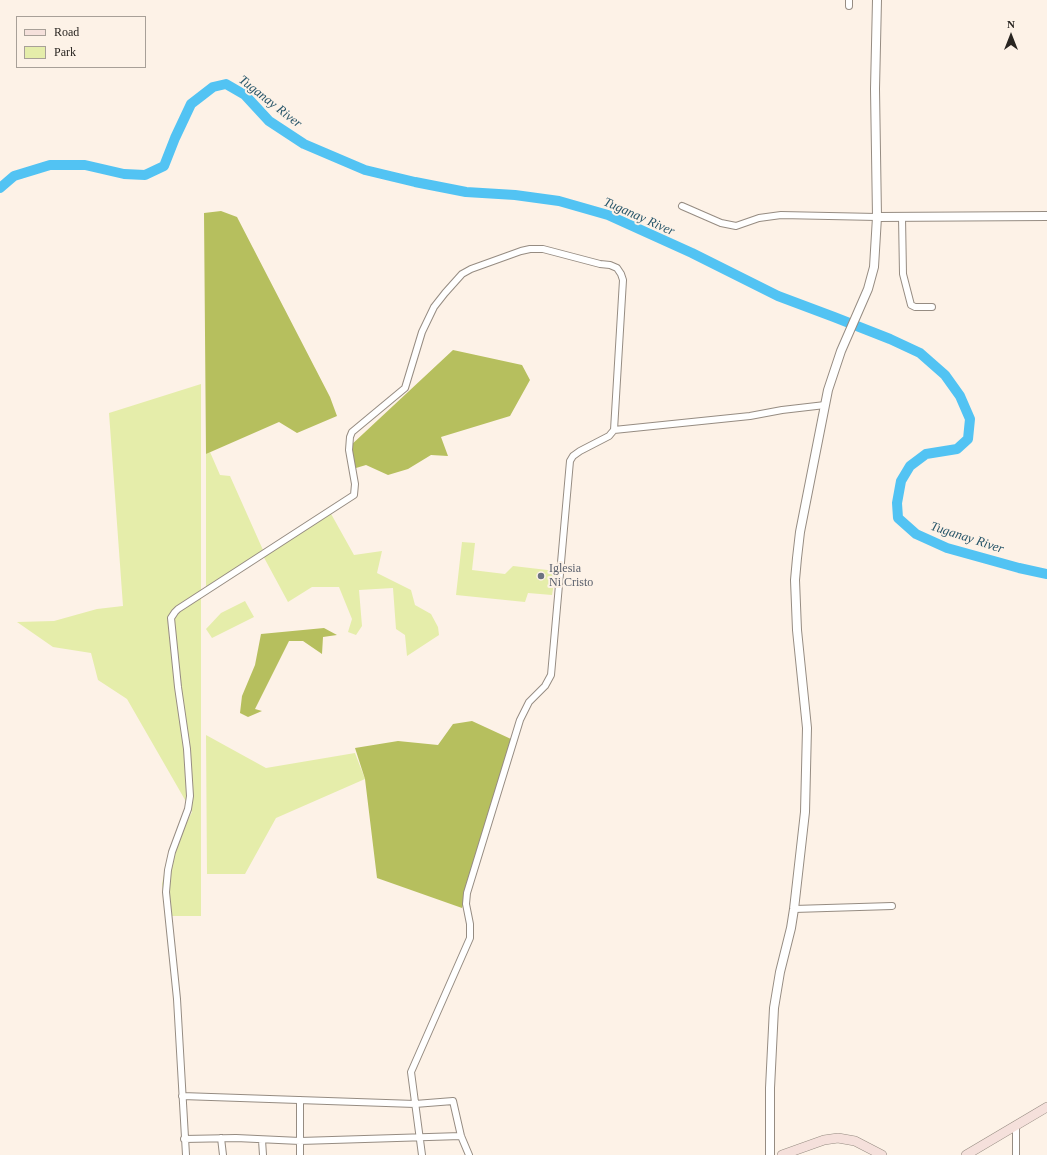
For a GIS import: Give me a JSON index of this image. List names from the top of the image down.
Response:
{
  "water": ["Tuganay River"],
  "places": ["Iglesia Ni Cristo"],
  "legend": ["Road", "Park"],
  "north": "top"
}
